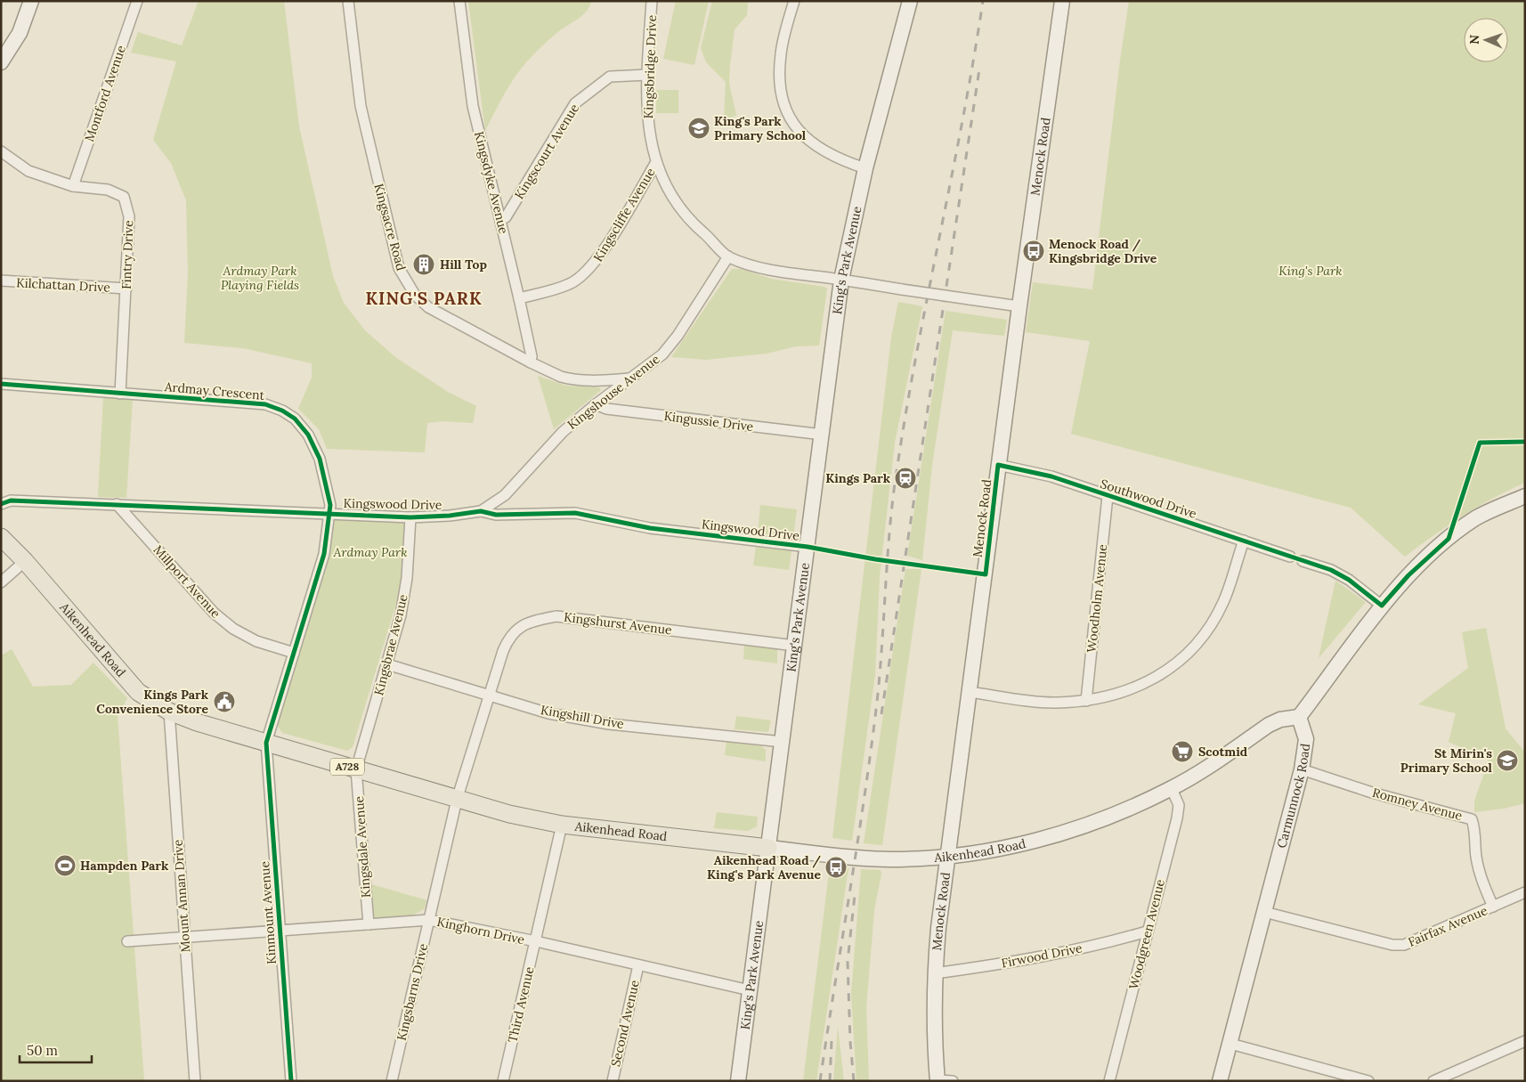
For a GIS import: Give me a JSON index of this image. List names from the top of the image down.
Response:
{
  "streets": {
    "main road": [
      "Menock Road",
      "King's Park Avenue",
      "Aikenhead Road",
      "A728",
      "Carmunnock Road"
    ],
    "street": [
      "Kingsbridge Drive",
      "Montford Avenue",
      "Kingscourt Avenue",
      "Kingsdyke Avenue",
      "Kingscliffe Avenue",
      "Kingsacre Road",
      "Fintry Drive",
      "Kilchattan Drive",
      "Ardmay Crescent",
      "Kingshouse Avenue",
      "Kingussie Drive",
      "Southwood Drive",
      "Kingswood Drive",
      "Millport Avenue",
      "Woodholm Avenue",
      "Kingshurst Avenue",
      "Kingsbrae Avenue",
      "Kingshill Drive",
      "Romney Avenue",
      "Kingsdale Avenue",
      "Mount Annan Drive",
      "Kinmount Avenue",
      "Fairfax Avenue",
      "Kinghorn Drive",
      "Woodgreen Avenue",
      "Firwood Drive",
      "Kingsbarns Drive",
      "Third Avenue",
      "Second Avenue"
    ]
  },
  "crossings": [
    ["Kingsbridge Drive", "Kingscourt Avenue"],
    ["Kingsbridge Drive", "Menock Road"],
    ["Kingsbridge Drive", "Kingscliffe Avenue"],
    ["Kingsbridge Drive", "King's Park Avenue"],
    ["Kingsbridge Drive", "Kingshouse Avenue"],
    ["Montford Avenue", "Fintry Drive"],
    ["Kingscourt Avenue", "Kingsdyke Avenue"],
    ["Menock Road", "Southwood Drive"],
    ["Menock Road", "Aikenhead Road"],
    ["Menock Road", "Firwood Drive"],
    ["Kingsdyke Avenue", "Kingscliffe Avenue"],
    ["Kingsdyke Avenue", "Kingsacre Road"],
    ["Kingsacre Road", "Kingshouse Avenue"],
    ["Fintry Drive", "Kilchattan Drive"],
    ["Fintry Drive", "Ardmay Crescent"],
    ["King's Park Avenue", "Kingussie Drive"],
    ["King's Park Avenue", "Kingswood Drive"],
    ["King's Park Avenue", "Kingshurst Avenue"],
    ["King's Park Avenue", "Aikenhead Road"],
    ["King's Park Avenue", "Kingshill Drive"],
    ["King's Park Avenue", "Kinghorn Drive"],
    ["Ardmay Crescent", "Kingswood Drive"],
    ["Ardmay Crescent", "Millport Avenue"],
    ["Ardmay Crescent", "Aikenhead Road"],
    ["Ardmay Crescent", "Kinmount Avenue"],
    ["Kingshouse Avenue", "Kingussie Drive"],
    ["Kingshouse Avenue", "Kingswood Drive"],
    ["Southwood Drive", "Woodholm Avenue"],
    ["Kingswood Drive", "Millport Avenue"],
    ["Kingswood Drive", "Kingsbrae Avenue"],
    ["Kingshurst Avenue", "Aikenhead Road"],
    ["Kingshurst Avenue", "Kingshill Drive"],
    ["Kingshurst Avenue", "Kingsbarns Drive"],
    ["Aikenhead Road", "Kingsbrae Avenue"],
    ["Aikenhead Road", "Carmunnock Road"],
    ["Aikenhead Road", "Kingsdale Avenue"],
    ["Aikenhead Road", "Mount Annan Drive"],
    ["Aikenhead Road", "Kinmount Avenue"],
    ["Aikenhead Road", "Woodgreen Avenue"],
    ["Aikenhead Road", "Kingsbarns Drive"],
    ["Aikenhead Road", "Third Avenue"],
    ["Kingsbrae Avenue", "Kingshill Drive"],
    ["Kingsbrae Avenue", "Kingsdale Avenue"],
    ["Carmunnock Road", "Romney Avenue"],
    ["Carmunnock Road", "Fairfax Avenue"],
    ["Romney Avenue", "Fairfax Avenue"],
    ["Kingsdale Avenue", "Kinghorn Drive"],
    ["Mount Annan Drive", "Kinghorn Drive"],
    ["Kinmount Avenue", "Kinghorn Drive"],
    ["Kinghorn Drive", "Kingsbarns Drive"],
    ["Kinghorn Drive", "Third Avenue"],
    ["Kinghorn Drive", "Second Avenue"],
    ["Woodgreen Avenue", "Firwood Drive"]
  ],
  "districts": ["KING'S PARK"],
  "parks": ["Ardmay Park Playing Fields", "King's Park", "Ardmay Park"],
  "places": {
    "school or university": ["King's Park Primary School", "St Mirin's Primary School"],
    "bus stop": ["Menock Road / Kingsbridge Drive", "Aikenhead Road / King's Park Avenue"],
    "building": ["Hill Top"],
    "station": ["Kings Park"],
    "public building": ["Kings Park Convenience Store"],
    "supermarket": ["Scotmid"],
    "sports": ["Hampden Park"]
  },
  "scale_bar": "50 m",
  "north": "left"
}
